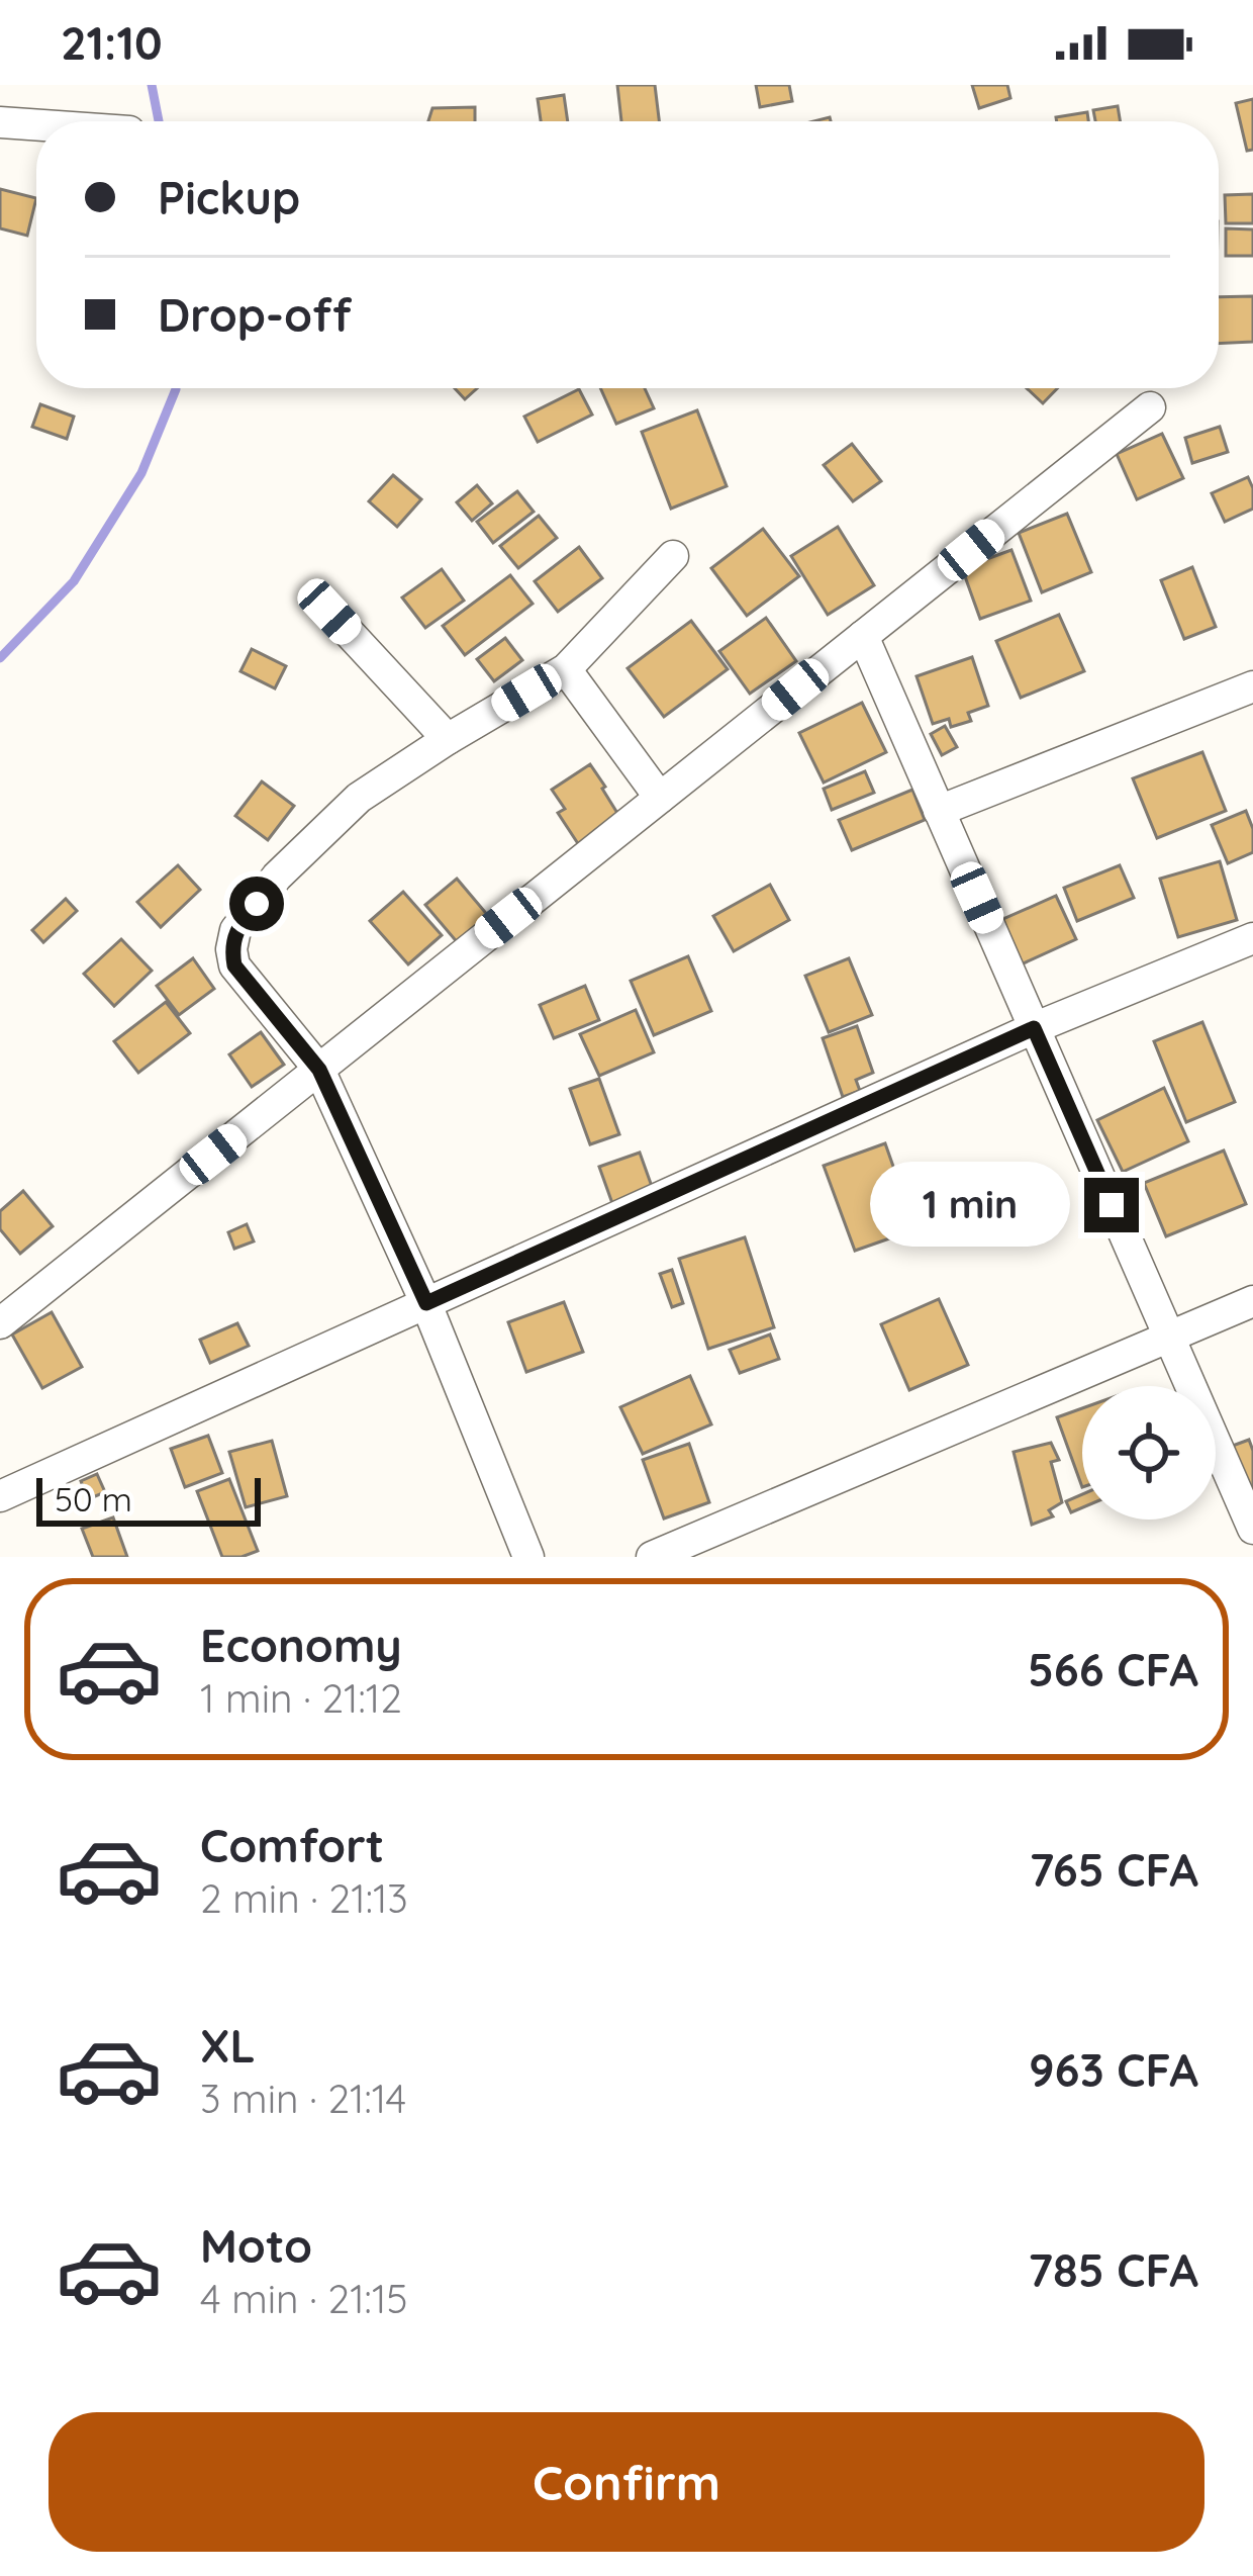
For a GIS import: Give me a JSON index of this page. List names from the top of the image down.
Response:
{
  "scale_bar": "50 m",
  "page": {
    "status": "21:10",
    "banner": ["Pickup", "Drop-off"],
    "bubble": "1 min",
    "scale": "50 m",
    "list": [
      {
        "name": "Economy",
        "note": "1 min · 21:12",
        "value": "566 CFA"
      },
      {
        "name": "Comfort",
        "note": "2 min · 21:13",
        "value": "765 CFA"
      },
      {
        "name": "XL",
        "note": "3 min · 21:14",
        "value": "963 CFA"
      },
      {
        "name": "Moto",
        "note": "4 min · 21:15",
        "value": "785 CFA"
      }
    ],
    "buttons": "Confirm"
  }
}
